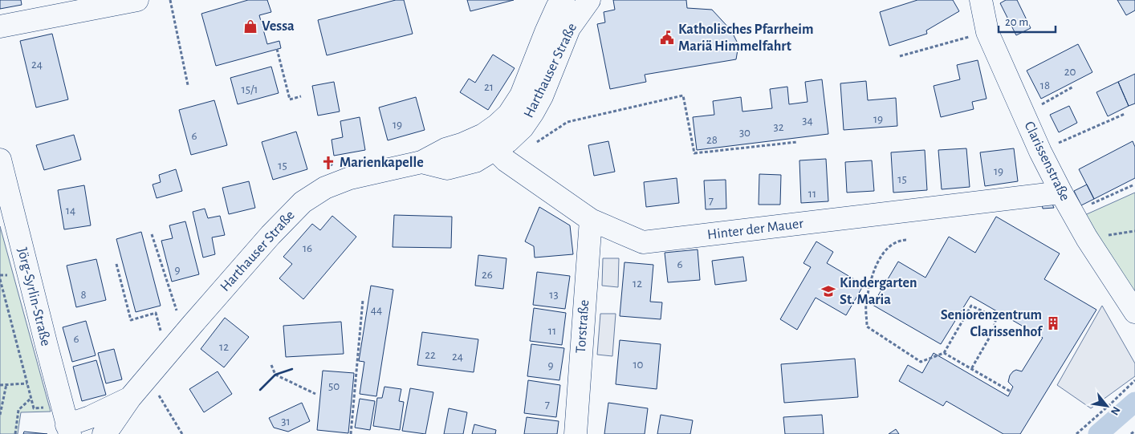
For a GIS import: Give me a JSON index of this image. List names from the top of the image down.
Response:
{
  "streets": {
    "street": [
      "Harthauser Straße",
      "Clarissenstraße",
      "Hinter der Mauer",
      "Jörg-Syrlin-Straße",
      "Torstraße"
    ]
  },
  "crossings": [
    ["Harthauser Straße", "Hinter der Mauer"],
    ["Harthauser Straße", "Jörg-Syrlin-Straße"],
    ["Clarissenstraße", "Hinter der Mauer"],
    ["Hinter der Mauer", "Torstraße"]
  ],
  "places": {
    "shop": ["Vessa"],
    "public building": ["Katholisches Pfarrheim Mariä Himmelfahrt"],
    "church": ["Marienkapelle"],
    "school or university": ["Kindergarten St. Maria"],
    "building": ["Seniorenzentrum Clarissenhof"]
  },
  "house_numbers": [
    "24",
    "20",
    "18",
    "21",
    "15/1",
    "19",
    "34",
    "19",
    "32",
    "30",
    "6",
    "28",
    "15",
    "19",
    "15",
    "11",
    "7",
    "14",
    "16",
    "6",
    "9",
    "26",
    "12",
    "8",
    "13",
    "44",
    "11",
    "6",
    "12",
    "22",
    "24",
    "10",
    "9",
    "50",
    "7",
    "31"
  ],
  "scale_bar": "20 m",
  "north": "bottom right"
}
